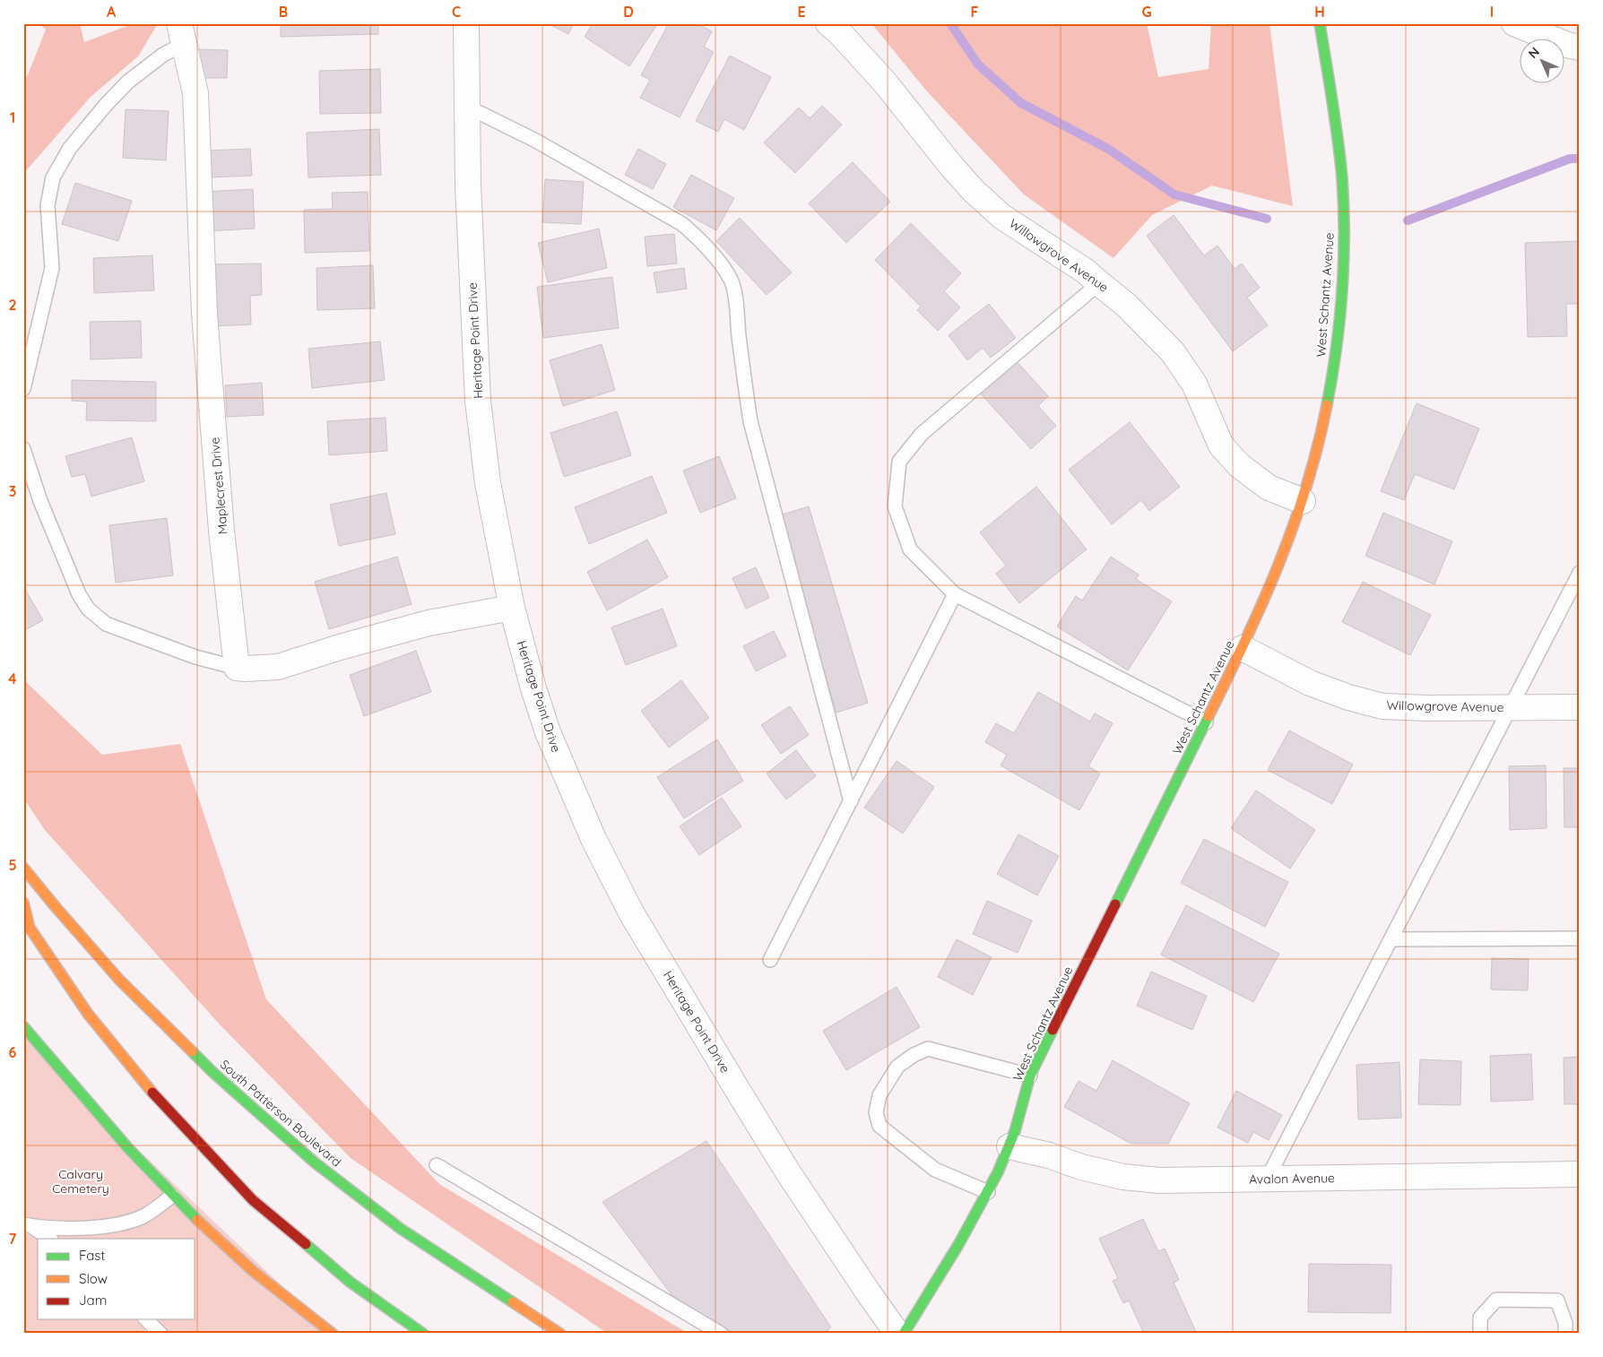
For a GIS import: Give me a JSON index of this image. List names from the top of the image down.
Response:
{
  "streets": {
    "main road": ["West Schantz Avenue", "South Patterson Boulevard"],
    "street": [
      "Willowgrove Avenue",
      "Heritage Point Drive",
      "Maplecrest Drive",
      "Avalon Avenue"
    ]
  },
  "crossings": [
    ["Willowgrove Avenue", "West Schantz Avenue"],
    ["West Schantz Avenue", "Avalon Avenue"]
  ],
  "parks": ["Calvary Cemetery"],
  "legend": ["Fast", "Slow", "Jam"],
  "north": "top left",
  "grid": {
    "columns": [
      "A",
      "B",
      "C",
      "D",
      "E",
      "F",
      "G",
      "H",
      "I"
    ],
    "rows": [
      "1",
      "2",
      "3",
      "4",
      "5",
      "6",
      "7"
    ]
  }
}
